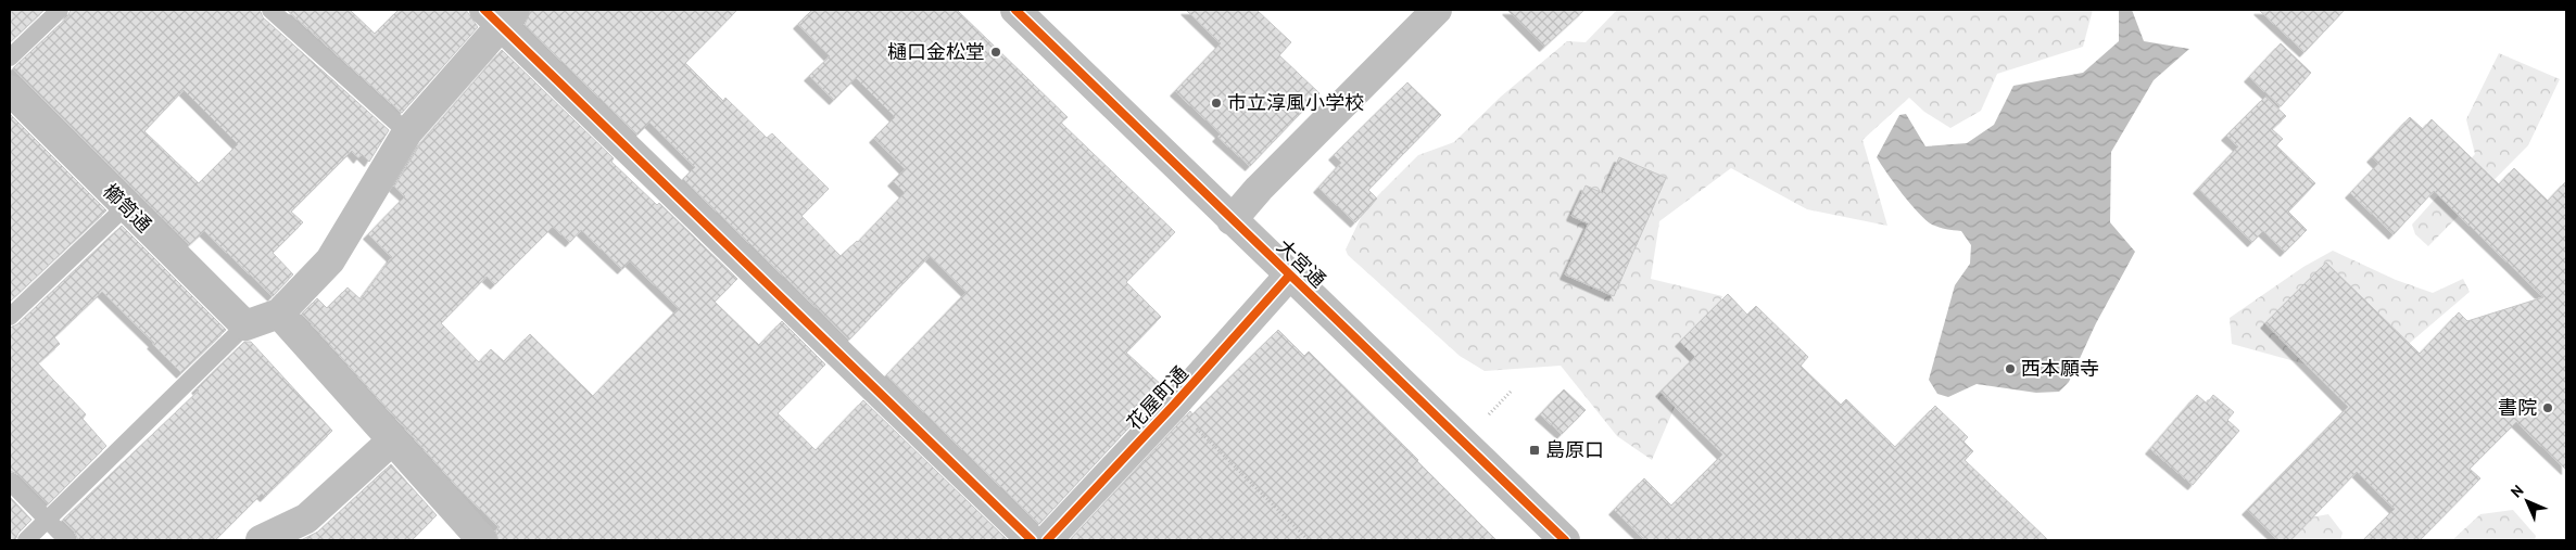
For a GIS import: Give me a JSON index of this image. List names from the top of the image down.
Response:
{
  "streets": {
    "street": ["櫛笥通", "大宮通", "花屋町通"]
  },
  "crossings": [
    ["大宮通", "花屋町通"]
  ],
  "places": {
    "other": [
      "樋口金松堂",
      "市立淳風小学校",
      "西本願寺",
      "書院"
    ],
    "transit": ["島原口"]
  },
  "north": "top left"
}
